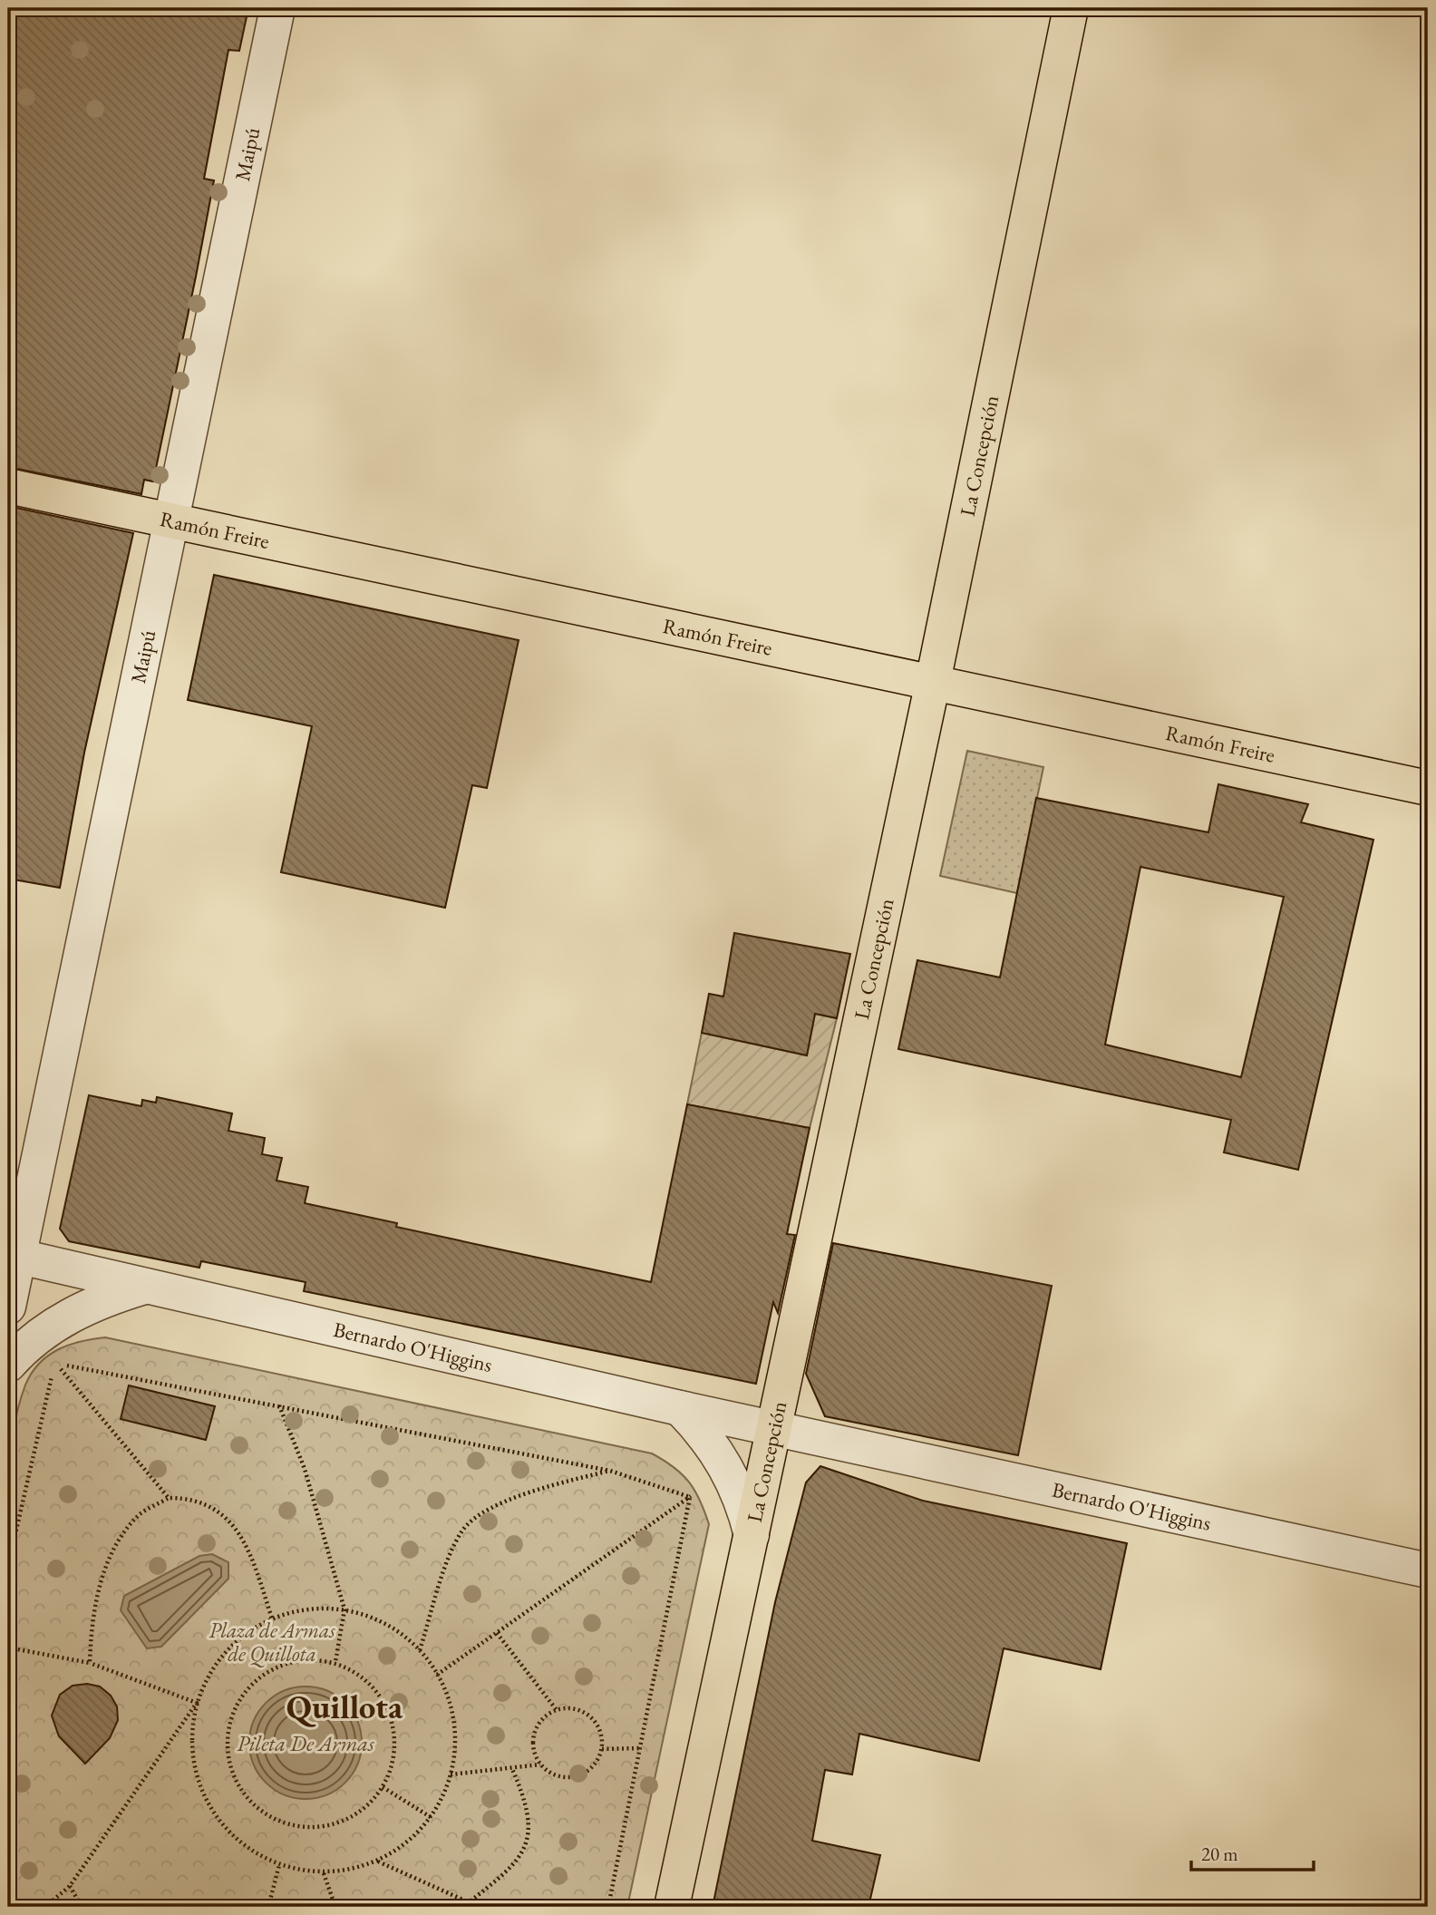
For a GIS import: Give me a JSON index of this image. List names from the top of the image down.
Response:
{
  "streets": {
    "main road": ["La Concepción", "Ramón Freire"],
    "street": ["Maipú", "Bernardo O'Higgins"]
  },
  "crossings": [
    ["Maipú", "Ramón Freire"],
    ["Maipú", "Bernardo O'Higgins"],
    ["La Concepción", "Ramón Freire"],
    ["La Concepción", "Bernardo O'Higgins"]
  ],
  "districts": ["Quillota"],
  "water": ["Pileta De Armas"],
  "parks": ["Plaza de Armas de Quillota"],
  "scale_bar": "20 m"
}
